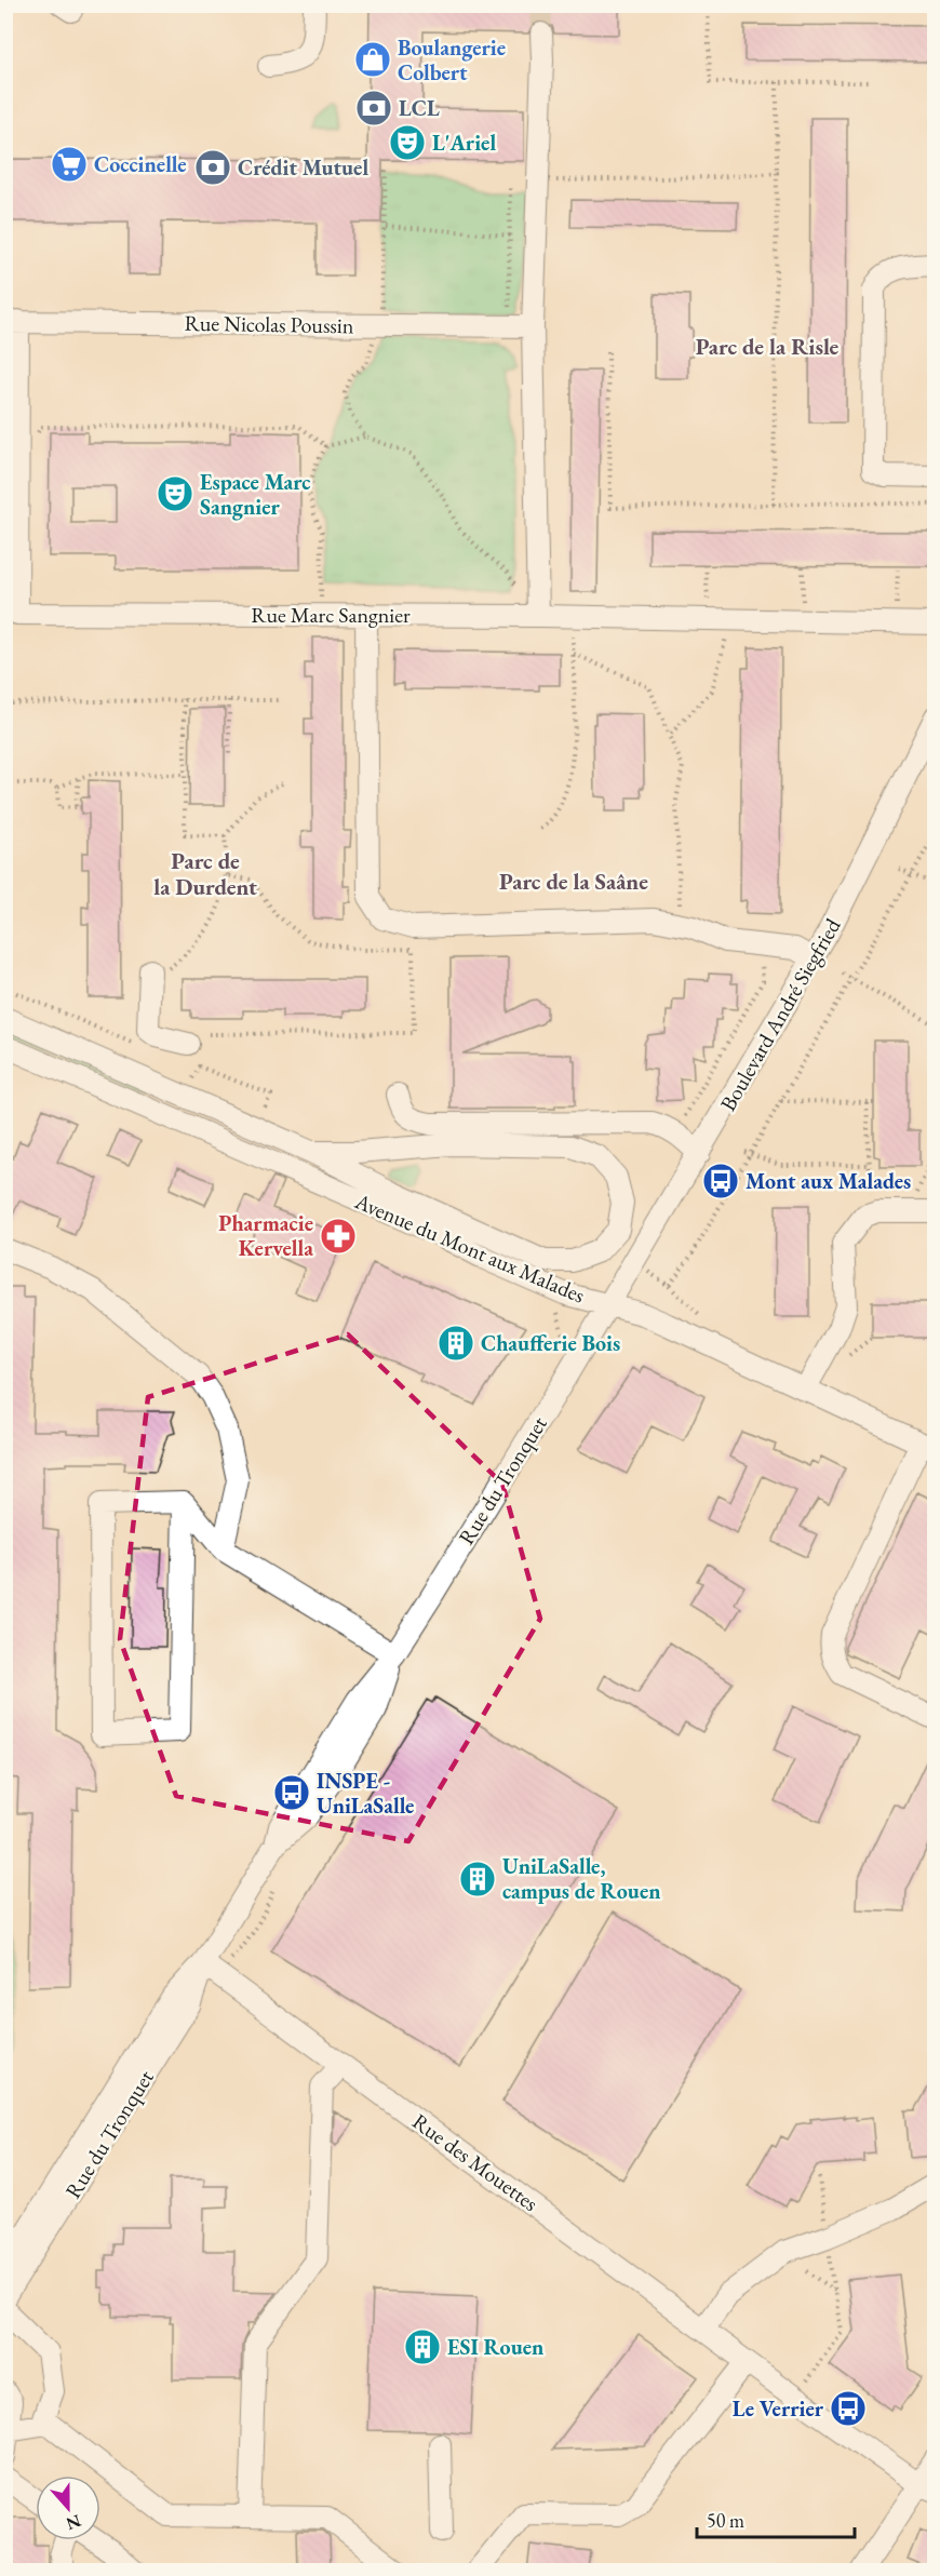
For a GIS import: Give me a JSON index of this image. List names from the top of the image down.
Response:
{
  "streets": {
    "street": [
      "Rue Nicolas Poussin",
      "Rue Marc Sangnier",
      "Boulevard André Siegfried",
      "Avenue du Mont aux Malades",
      "Rue du Tronquet",
      "Rue des Mouettes"
    ]
  },
  "crossings": [
    ["Rue Nicolas Poussin", "Rue Marc Sangnier"],
    ["Boulevard André Siegfried", "Avenue du Mont aux Malades"],
    ["Boulevard André Siegfried", "Rue du Tronquet"],
    ["Avenue du Mont aux Malades", "Rue du Tronquet"],
    ["Rue du Tronquet", "Rue des Mouettes"]
  ],
  "districts": ["Parc de la Risle", "Parc de la Durdent", "Parc de la Saâne"],
  "places": {
    "shop": ["Boulangerie Colbert"],
    "bank": ["LCL", "Crédit Mutuel"],
    "theatre": ["L'Ariel", "Espace Marc Sangnier"],
    "supermarket": ["Coccinelle"],
    "bus stop": ["Mont aux Malades", "INSPE - UniLaSalle", "Le Verrier"],
    "pharmacy": ["Pharmacie Kervella"],
    "building": ["Chaufferie Bois", "UniLaSalle, campus de Rouen", "ESI Rouen"]
  },
  "scale_bar": "50 m",
  "north": "bottom"
}
